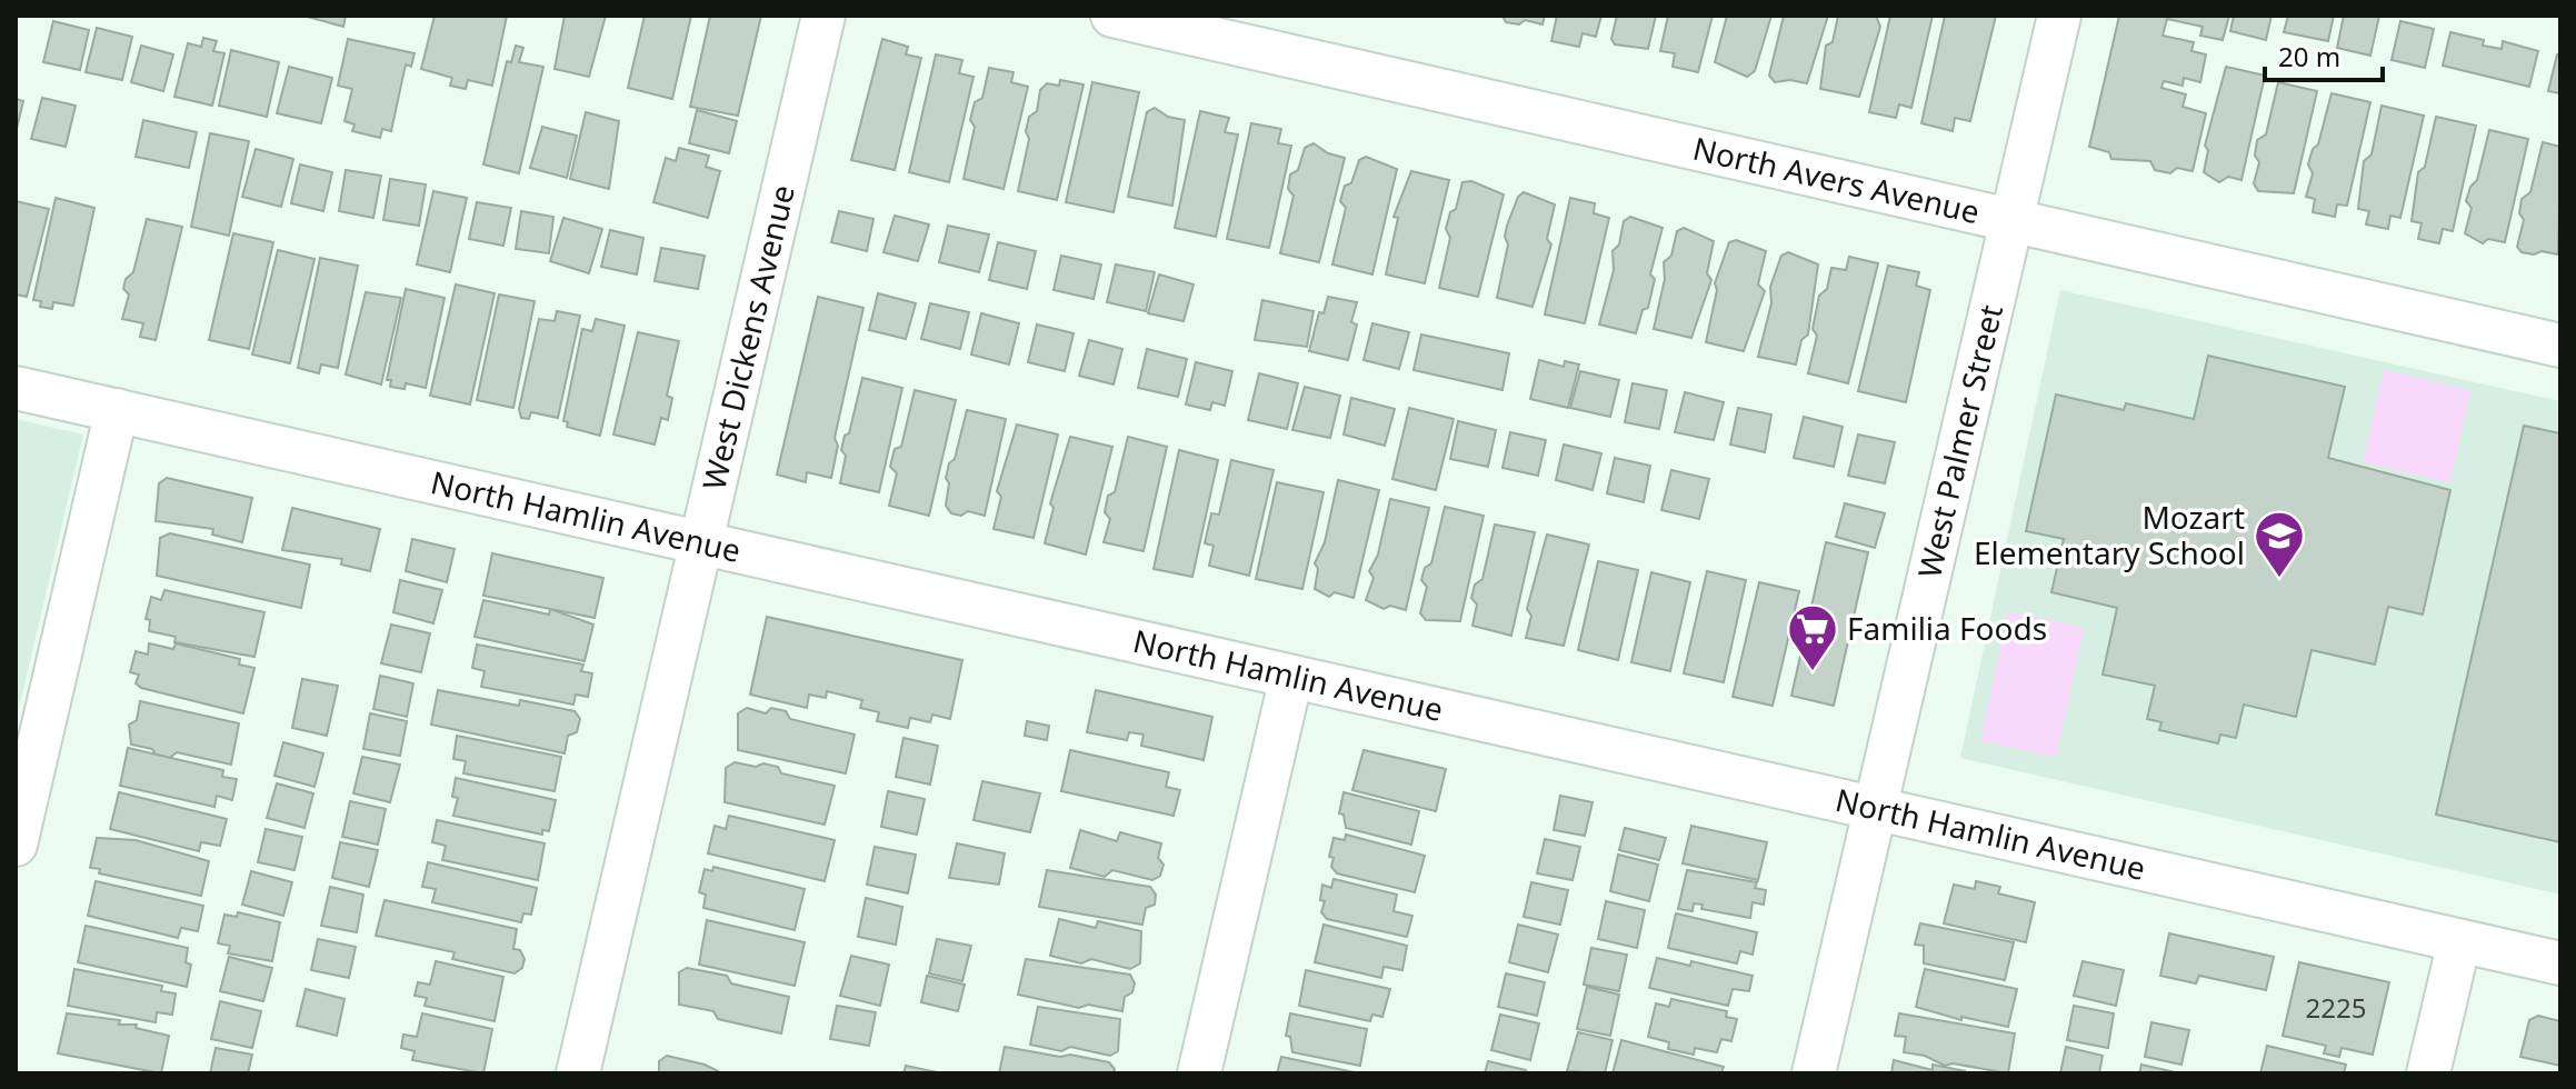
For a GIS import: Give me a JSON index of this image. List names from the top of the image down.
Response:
{
  "streets": {
    "street": [
      "North Avers Avenue",
      "West Dickens Avenue",
      "West Palmer Street",
      "North Hamlin Avenue"
    ]
  },
  "crossings": [
    ["North Avers Avenue", "West Palmer Street"],
    ["West Dickens Avenue", "North Hamlin Avenue"],
    ["West Palmer Street", "North Hamlin Avenue"]
  ],
  "places": {
    "school or university": ["Mozart Elementary School"],
    "supermarket": ["Familia Foods"]
  },
  "house_numbers": ["2225"],
  "scale_bar": "20 m"
}
